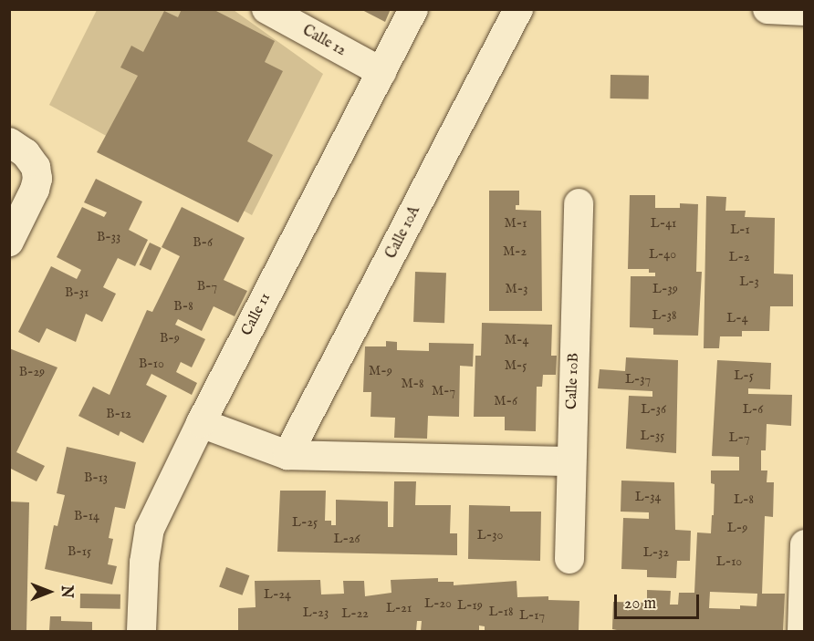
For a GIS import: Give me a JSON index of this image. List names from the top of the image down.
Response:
{
  "streets": {
    "street": [
      "Calle 12",
      "Calle 10A",
      "Calle 11",
      "Calle 10B"
    ]
  },
  "crossings": [
    ["Calle 12", "Calle 11"]
  ],
  "house_numbers": [
    "M-1",
    "L-41",
    "L-1",
    "B-33",
    "B-6",
    "M-2",
    "L-40",
    "L-2",
    "L-3",
    "B-7",
    "M-3",
    "L-39",
    "B-31",
    "B-8",
    "L-38",
    "L-4",
    "B-9",
    "M-4",
    "B-10",
    "M-5",
    "M-9",
    "B-29",
    "L-5",
    "L-37",
    "M-8",
    "M-7",
    "M-6",
    "L-36",
    "L-6",
    "B-12",
    "L-35",
    "L-7",
    "B-13",
    "L-34",
    "L-8",
    "B-14",
    "L-25",
    "L-9",
    "L-30",
    "L-26",
    "B-15",
    "L-32",
    "L-10",
    "L-24",
    "L-20",
    "L-19",
    "L-21",
    "L-18",
    "L-23",
    "L-22",
    "L-17"
  ],
  "scale_bar": "20 m",
  "north": "right"
}
